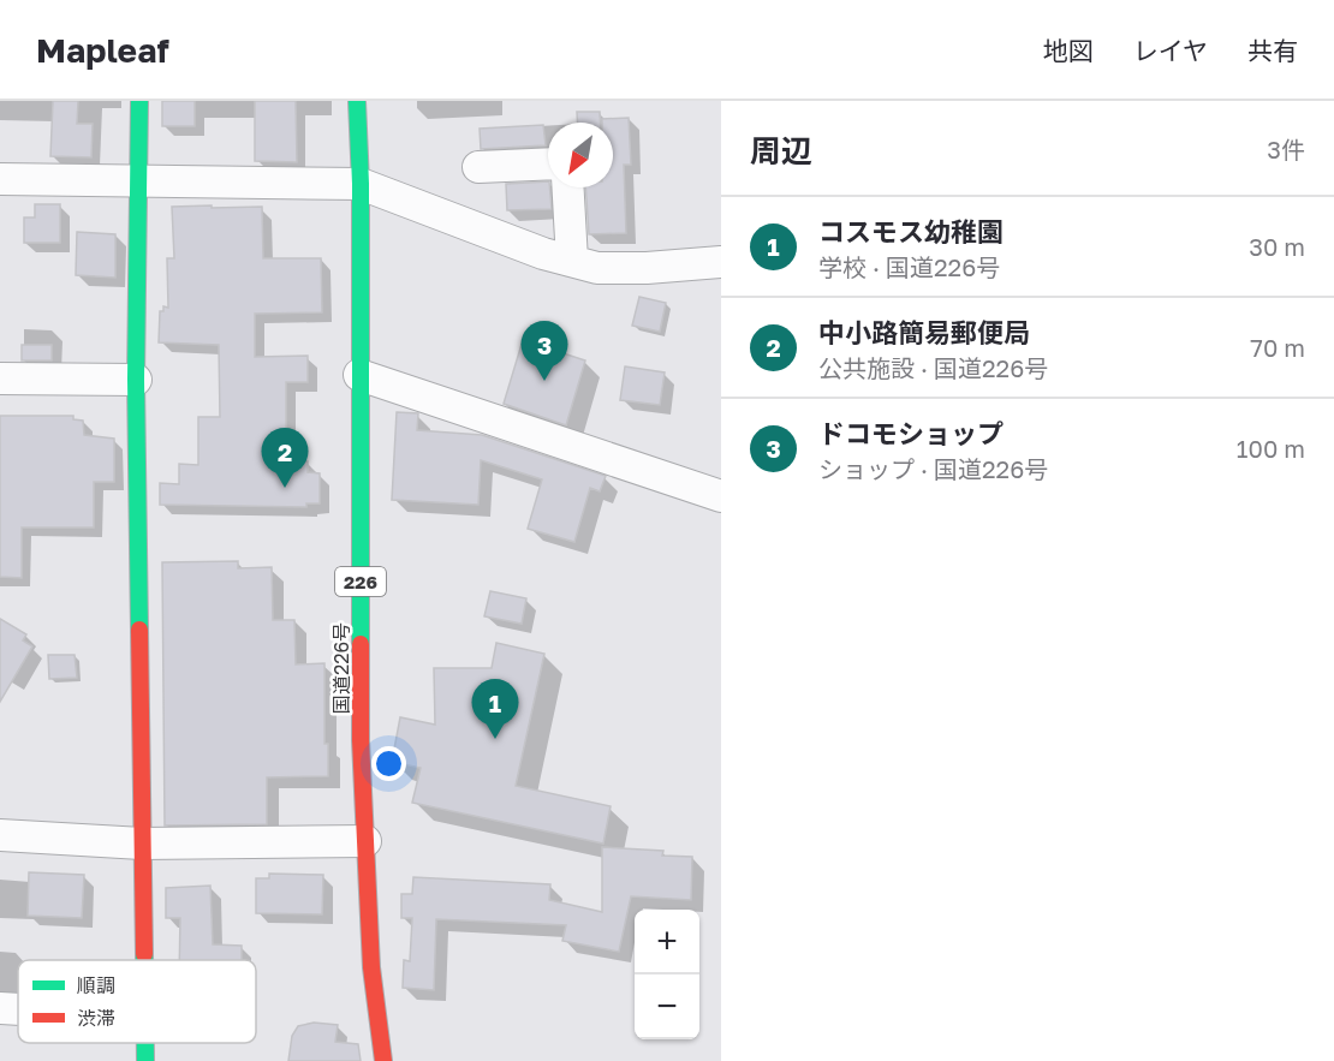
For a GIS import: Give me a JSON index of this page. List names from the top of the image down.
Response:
{
  "streets": {
    "main road": ["226", "国道226号"]
  },
  "legend": ["順調", "渋滞"],
  "north": "bottom left",
  "page": {
    "header": "Mapleaf",
    "nav": ["地図", "レイヤ", "共有"],
    "heading": ["周辺", "3件"],
    "list": [
      {
        "mark": "1",
        "name": "コスモス幼稚園",
        "note": "学校 · 国道226号",
        "value": "30 m"
      },
      {
        "mark": "2",
        "name": "中小路簡易郵便局",
        "note": "公共施設 · 国道226号",
        "value": "70 m"
      },
      {
        "mark": "3",
        "name": "ドコモショップ",
        "note": "ショップ · 国道226号",
        "value": "100 m"
      }
    ],
    "pins": ["3", "2", "1"],
    "map_buttons": ["+", "−"]
  }
}
